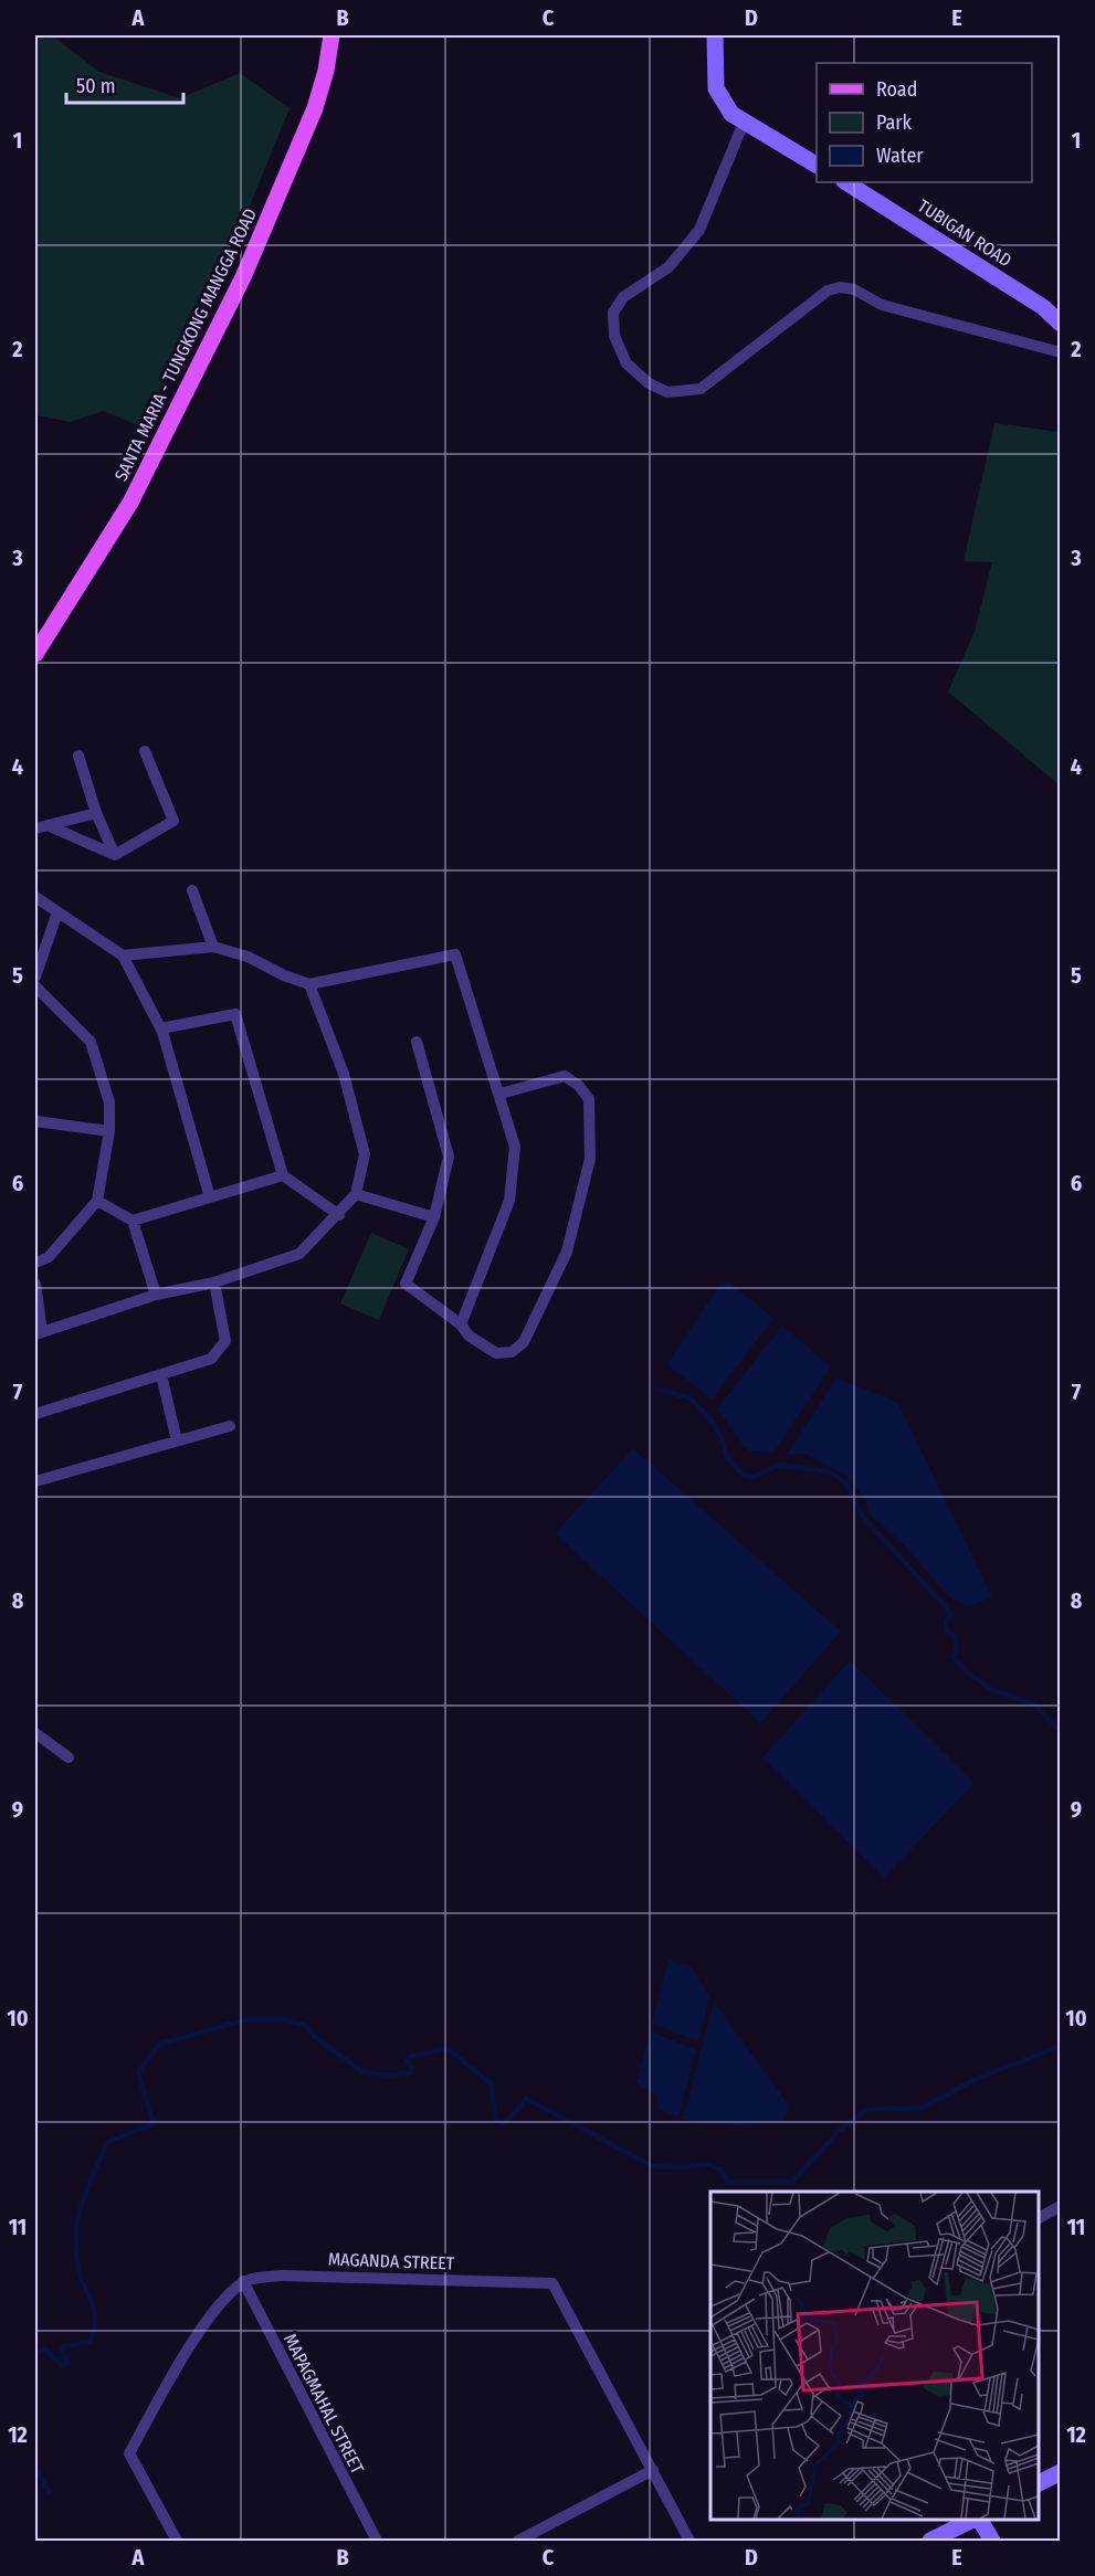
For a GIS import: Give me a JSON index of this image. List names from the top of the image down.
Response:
{
  "streets": {
    "main road": ["SANTA MARIA - TUNGKONG MANGGA ROAD"],
    "street": ["TUBIGAN ROAD", "MAGANDA STREET", "MAPAGMAHAL STREET"]
  },
  "crossings": [
    ["MAGANDA STREET", "MAPAGMAHAL STREET"]
  ],
  "legend": ["Road", "Park", "Water"],
  "scale_bar": "50 m",
  "grid": {
    "columns": [
      "A",
      "B",
      "C",
      "D",
      "E"
    ],
    "rows": [
      "1",
      "2",
      "3",
      "4",
      "5",
      "6",
      "7",
      "8",
      "9",
      "10",
      "11",
      "12"
    ]
  }
}
